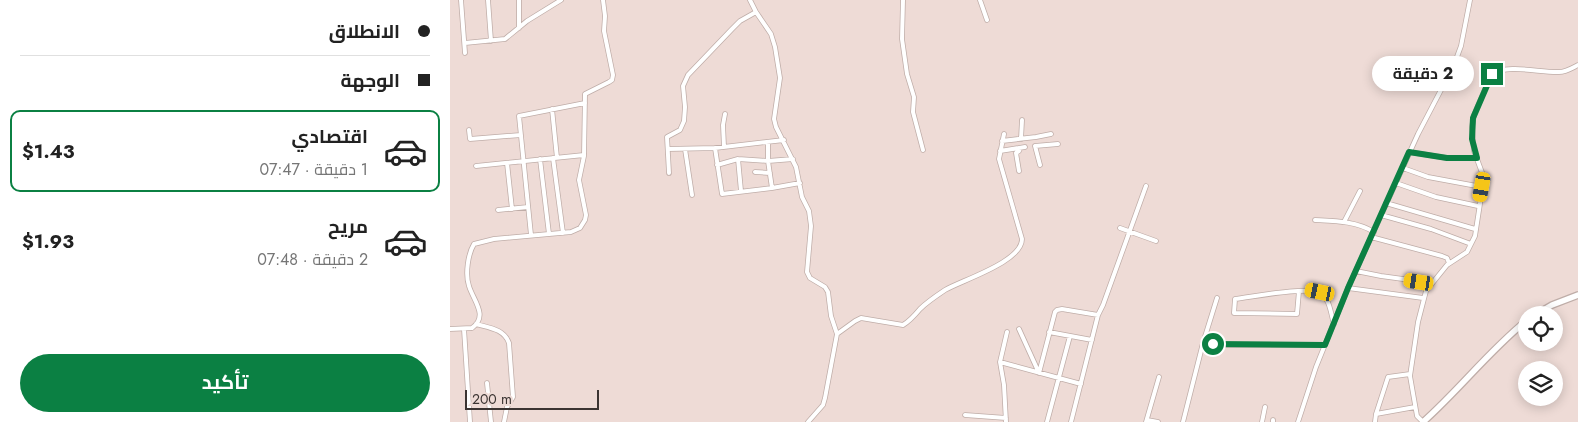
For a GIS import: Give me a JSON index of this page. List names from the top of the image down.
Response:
{
  "scale_bar": "200 m",
  "page": {
    "banner": ["الانطلاق", "الوجهة"],
    "bubble": "2 دقيقة",
    "list": [
      {
        "name": "اقتصادي",
        "note": "1 دقيقة · 07:47",
        "value": "$1.43"
      },
      {
        "name": "مريح",
        "note": "2 دقيقة · 07:48",
        "value": "$1.93"
      }
    ],
    "buttons": "تأكيد",
    "scale": "200 m"
  }
}
